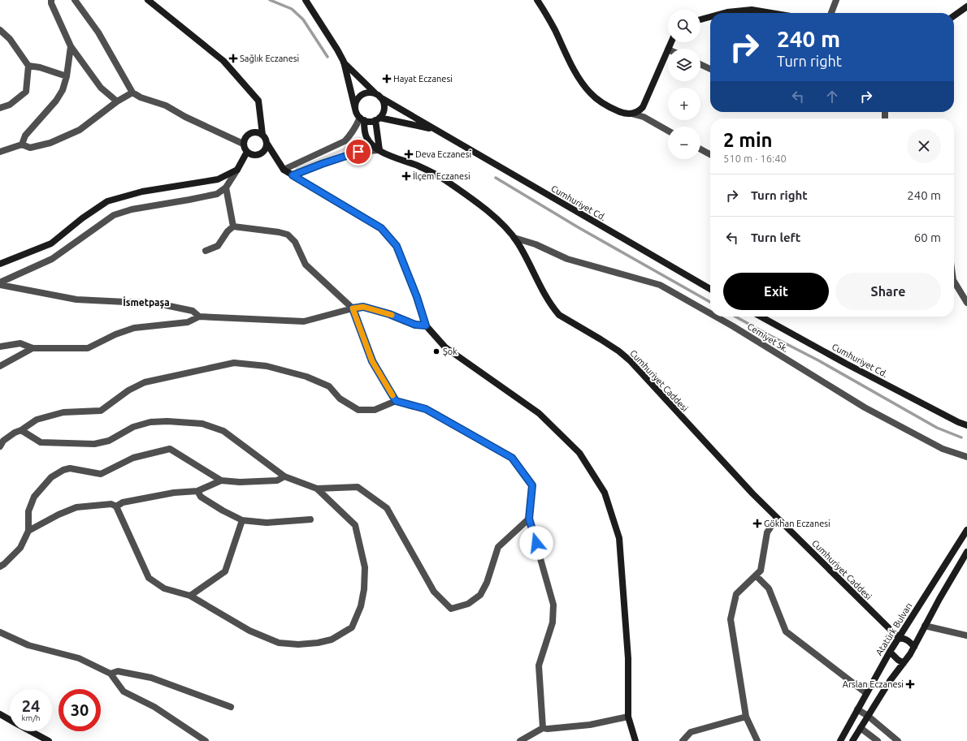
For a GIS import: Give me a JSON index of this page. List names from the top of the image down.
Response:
{
  "streets": {
    "street": [
      "Cumhuriyet Cd.",
      "Cemiyet Sk.",
      "Cumhuriyet Caddesi",
      "Atatürk Bulvarı"
    ]
  },
  "crossings": [
    ["Cumhuriyet Cd.", "Cumhuriyet Caddesi"],
    ["Cemiyet Sk.", "Cumhuriyet Caddesi"],
    ["Cumhuriyet Caddesi", "Atatürk Bulvarı"]
  ],
  "districts": ["İsmetpaşa"],
  "places": {
    "health": [
      "Sağlık Eczanesi",
      "Hayat Eczanesi",
      "Deva Eczanesi",
      "İlçem Eczanesi",
      "Gökhan Eczanesi",
      "Arslan Eczanesi"
    ],
    "other": ["Şok"]
  },
  "page": {
    "map_buttons": ["+", "−"],
    "turn": ["240 m", "Turn right"],
    "heading": ["2 min", "510 m · 16:40"],
    "list": [
      {
        "name": "Turn right",
        "value": "240 m"
      },
      {
        "name": "Turn left",
        "value": "60 m"
      }
    ],
    "buttons": ["Exit", "Share"],
    "speed": "24 km/h",
    "limit": "30"
  }
}
